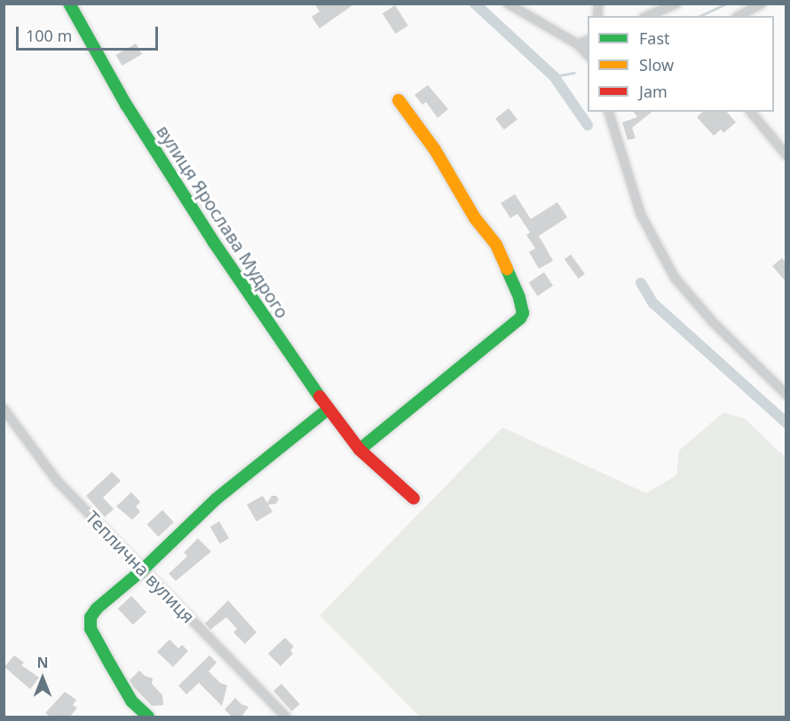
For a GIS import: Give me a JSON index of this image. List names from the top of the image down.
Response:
{
  "streets": {
    "street": ["вулиця Ярослава Мудрого", "Теплична вулиця"]
  },
  "legend": ["Fast", "Slow", "Jam"],
  "scale_bar": "100 m",
  "north": "top"
}
